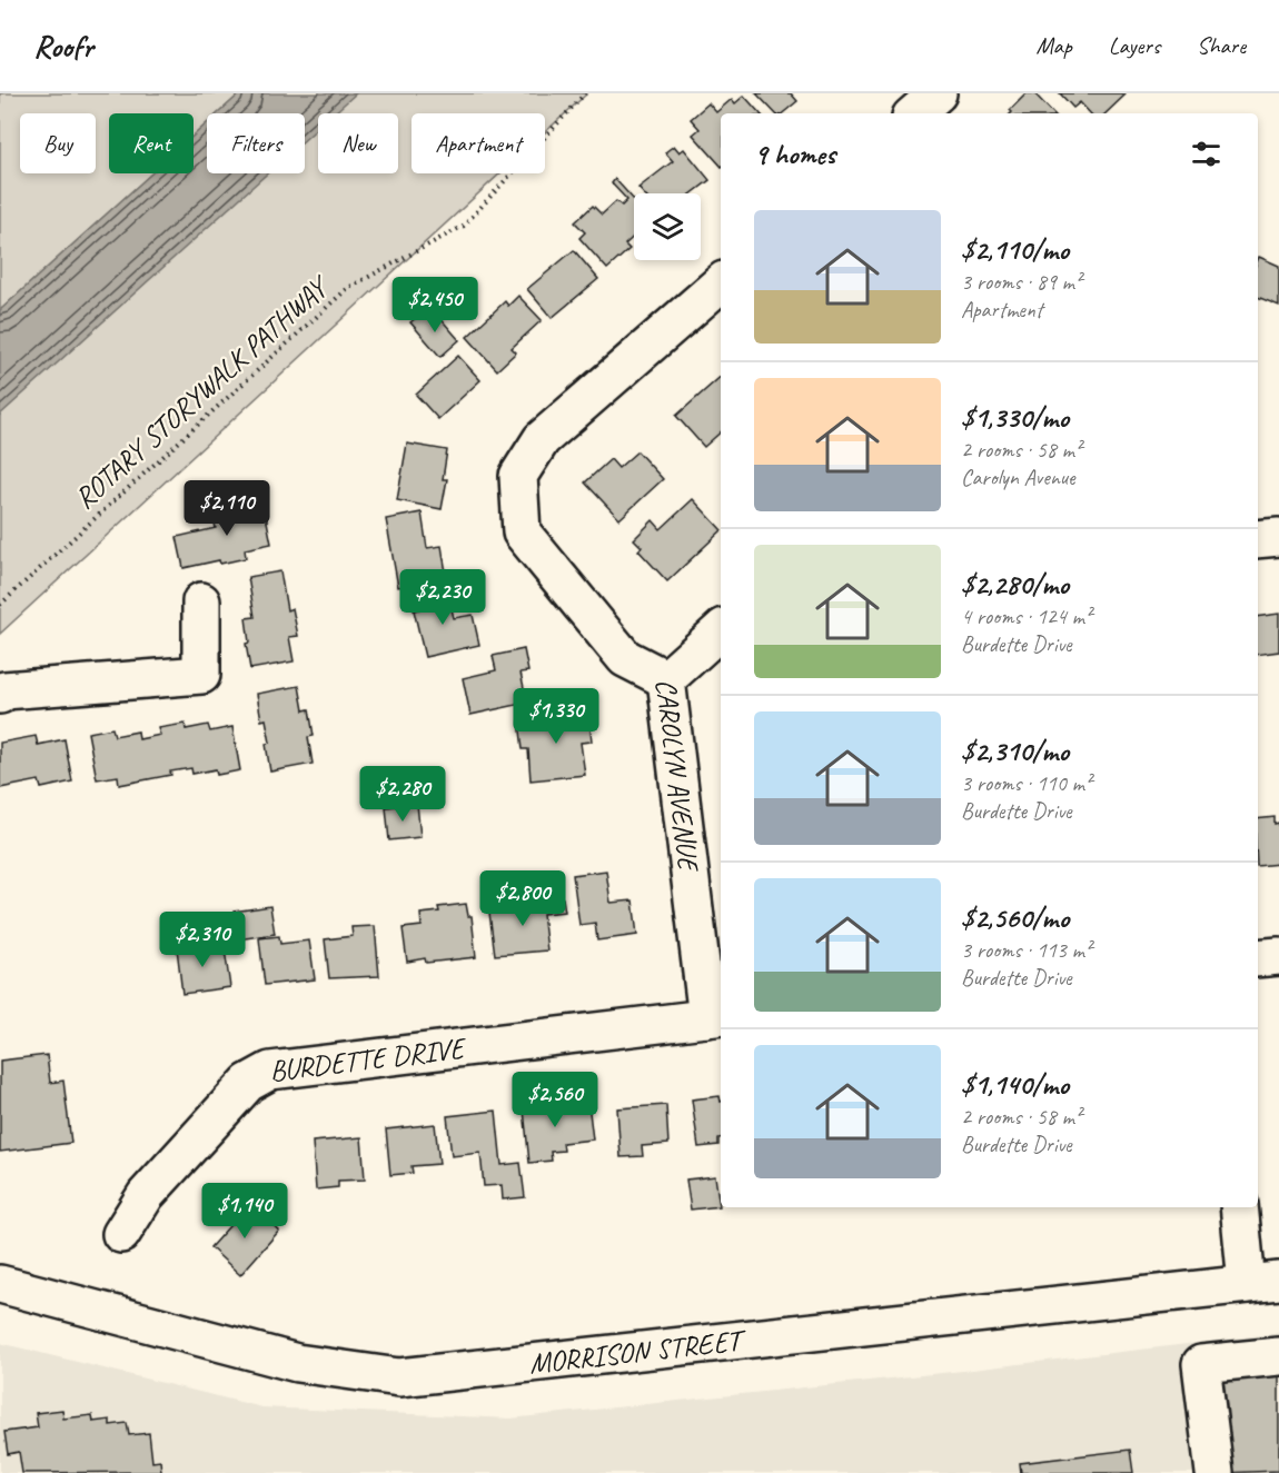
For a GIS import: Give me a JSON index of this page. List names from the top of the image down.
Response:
{
  "streets": {
    "street": ["CAROLYN AVENUE", "BURDETTE DRIVE", "MORRISON STREET"],
    "path": ["ROTARY STORYWALK PATHWAY"]
  },
  "crossings": [
    ["CAROLYN AVENUE", "BURDETTE DRIVE"]
  ],
  "page": {
    "header": "Roofr",
    "nav": ["Map", "Layers", "Share"],
    "chip": [
      "Buy",
      "Rent",
      "Filters",
      "New",
      "Apartment"
    ],
    "heading": "9 homes",
    "list": [
      {
        "name": "$2,110/mo",
        "note": "3 rooms · 89 m² · Apartment"
      },
      {
        "name": "$1,330/mo",
        "note": "2 rooms · 58 m² · Carolyn Avenue"
      },
      {
        "name": "$2,280/mo",
        "note": "4 rooms · 124 m² · Burdette Drive"
      },
      {
        "name": "$2,310/mo",
        "note": "3 rooms · 110 m² · Burdette Drive"
      },
      {
        "name": "$2,560/mo",
        "note": "3 rooms · 113 m² · Burdette Drive"
      },
      {
        "name": "$1,140/mo",
        "note": "2 rooms · 58 m² · Burdette Drive"
      }
    ],
    "price": [
      "$2,450",
      "$2,110",
      "$2,230",
      "$1,330",
      "$2,280",
      "$2,800",
      "$2,310",
      "$2,560",
      "$1,140"
    ]
  }
}
